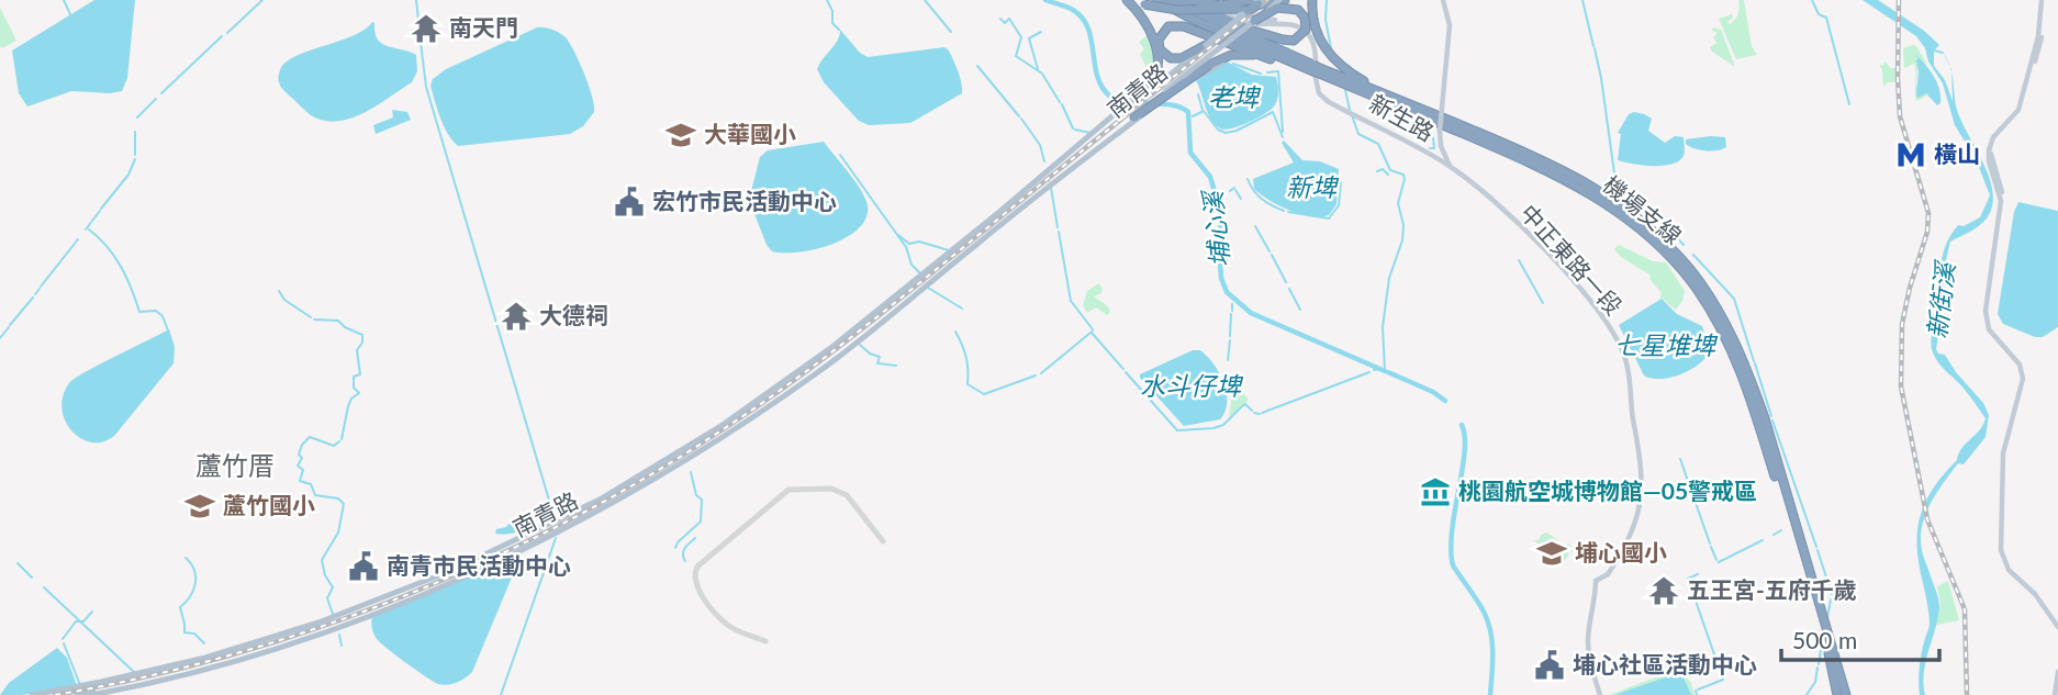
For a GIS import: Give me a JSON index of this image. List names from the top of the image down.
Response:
{
  "streets": {
    "highway": ["機場支線"],
    "main road": ["南青路", "新生路", "中正東路一段"]
  },
  "crossings": [
    ["新生路", "中正東路一段"]
  ],
  "districts": ["蘆竹厝"],
  "water": [
    "老埤",
    "新埤",
    "埔心溪",
    "新街溪",
    "七星堆埤",
    "水斗仔埤"
  ],
  "places": {
    "temple": ["南天門", "大德祠", "五王宮-五府千歲"],
    "school or university": ["大華國小", "蘆竹國小", "埔心國小"],
    "metro station": ["橫山"],
    "public building": ["宏竹市民活動中心", "南青市民活動中心", "埔心社區活動中心"],
    "museum": ["桃園航空城博物館—05警戒區"]
  },
  "scale_bar": "500 m"
}
